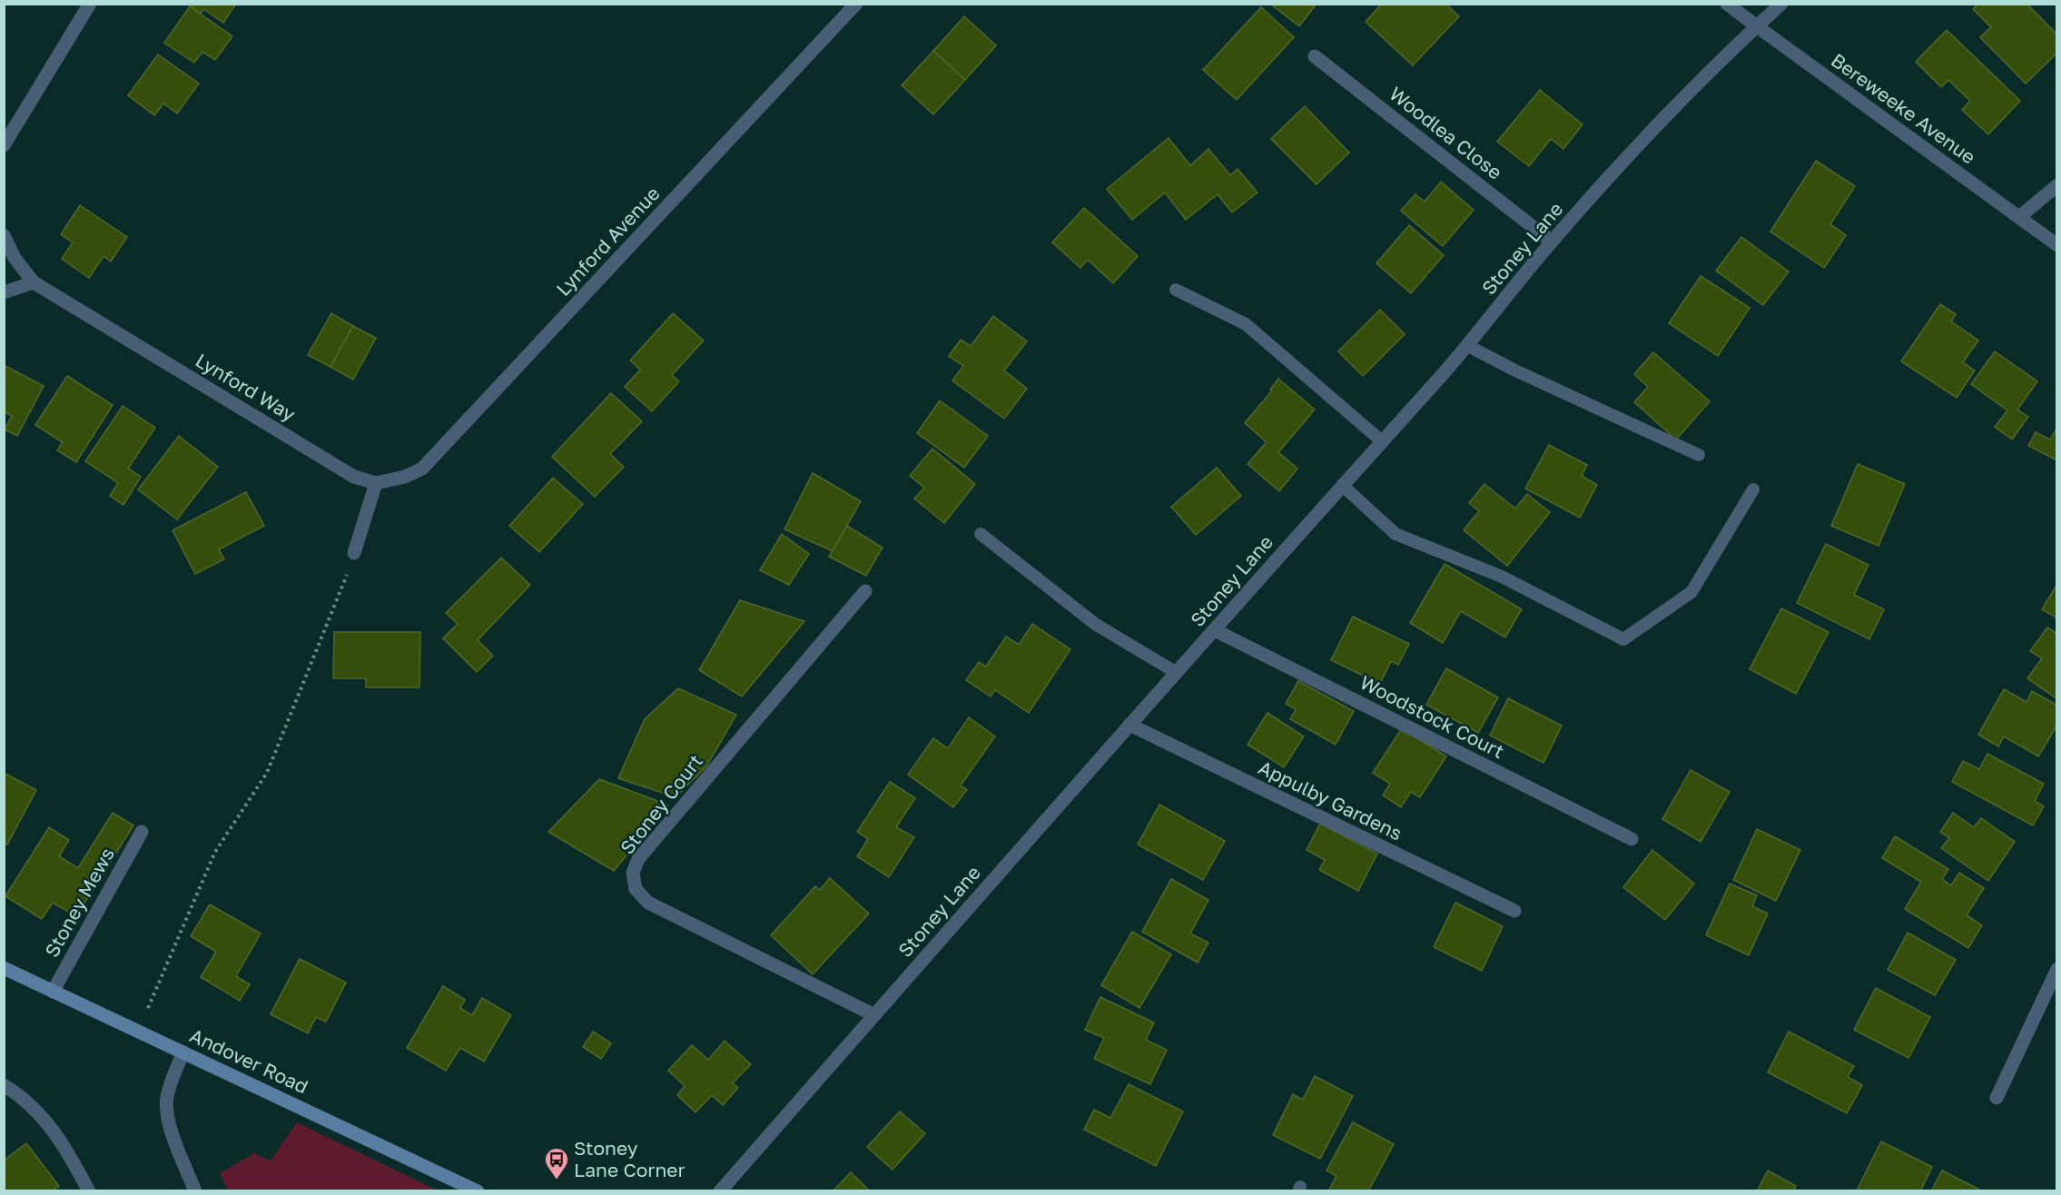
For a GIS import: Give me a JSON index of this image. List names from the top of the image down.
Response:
{
  "streets": {
    "main road": ["Andover Road"],
    "street": [
      "Bereweeke Avenue",
      "Woodlea Close",
      "Lynford Avenue",
      "Stoney Lane",
      "Lynford Way",
      "Woodstock Court",
      "Appulby Gardens",
      "Stoney Court",
      "Stoney Mews"
    ]
  },
  "crossings": [
    ["Bereweeke Avenue", "Stoney Lane"],
    ["Woodlea Close", "Stoney Lane"],
    ["Lynford Avenue", "Lynford Way"],
    ["Stoney Lane", "Woodstock Court"],
    ["Stoney Lane", "Appulby Gardens"],
    ["Stoney Lane", "Stoney Court"],
    ["Stoney Mews", "Andover Road"]
  ],
  "places": {
    "bus stop": ["Stoney Lane Corner"]
  }
}
